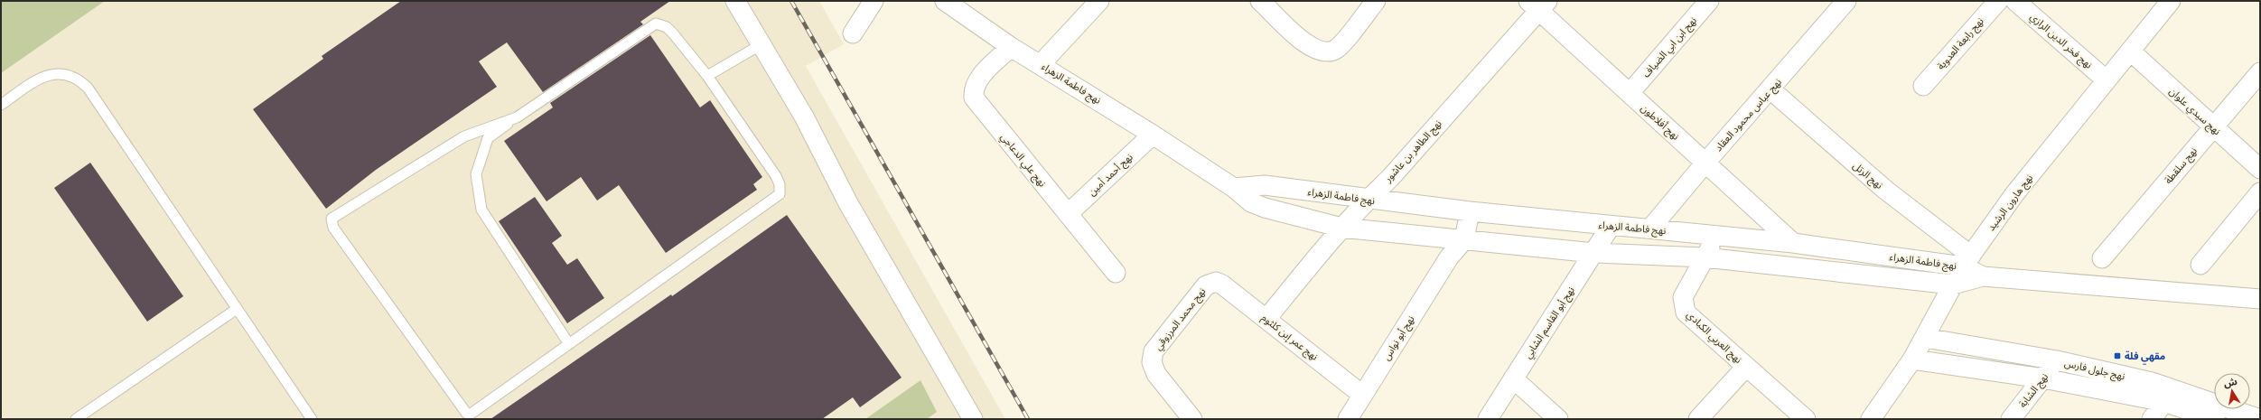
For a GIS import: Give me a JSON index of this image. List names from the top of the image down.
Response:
{
  "streets": {
    "street": [
      "نهج فخر الدين الرازي",
      "نهج رابعة العدوية",
      "نهج ابن ابي الضياف",
      "نهج فاطمة الزهراء",
      "نهج سيدي علوان",
      "نهج عباس محمود العقاد",
      "نهج أفلاطون",
      "نهج الطاهر بن عاشور",
      "نهج علي الدعاجي",
      "نهج سلقطة",
      "نهج أحمد أمين",
      "نهج الرتل",
      "نهج هارون الرشيد",
      "نهج محمد المرزوقي",
      "نهج أبو القاسم الشابي",
      "نهج عمر إبن كلثوم",
      "نهج العربي الكبادي",
      "نهج أبو نواس",
      "نهج جلول فارس",
      "نهج الشابة"
    ]
  },
  "crossings": [
    ["نهج فخر الدين الرازي", "نهج هارون الرشيد"],
    ["نهج ابن ابي الضياف", "نهج أفلاطون"],
    ["نهج فاطمة الزهراء", "نهج عباس محمود العقاد"],
    ["نهج فاطمة الزهراء", "نهج أفلاطون"],
    ["نهج فاطمة الزهراء", "نهج الطاهر بن عاشور"],
    ["نهج فاطمة الزهراء", "نهج علي الدعاجي"],
    ["نهج فاطمة الزهراء", "نهج أحمد أمين"],
    ["نهج فاطمة الزهراء", "نهج الرتل"],
    ["نهج فاطمة الزهراء", "نهج هارون الرشيد"],
    ["نهج فاطمة الزهراء", "نهج أبو القاسم الشابي"],
    ["نهج فاطمة الزهراء", "نهج العربي الكبادي"],
    ["نهج فاطمة الزهراء", "نهج أبو نواس"],
    ["نهج سيدي علوان", "نهج سلقطة"],
    ["نهج سيدي علوان", "نهج هارون الرشيد"],
    ["نهج عباس محمود العقاد", "نهج أفلاطون"],
    ["نهج عباس محمود العقاد", "نهج الرتل"],
    ["نهج أفلاطون", "نهج الطاهر بن عاشور"],
    ["نهج الطاهر بن عاشور", "نهج عمر إبن كلثوم"],
    ["نهج علي الدعاجي", "نهج أحمد أمين"],
    ["نهج الرتل", "نهج هارون الرشيد"],
    ["نهج هارون الرشيد", "نهج جلول فارس"],
    ["نهج محمد المرزوقي", "نهج عمر إبن كلثوم"],
    ["نهج عمر إبن كلثوم", "نهج أبو نواس"],
    ["نهج جلول فارس", "نهج الشابة"]
  ],
  "places": {
    "transit": ["مقهي فلة"]
  },
  "north": "top"
}
